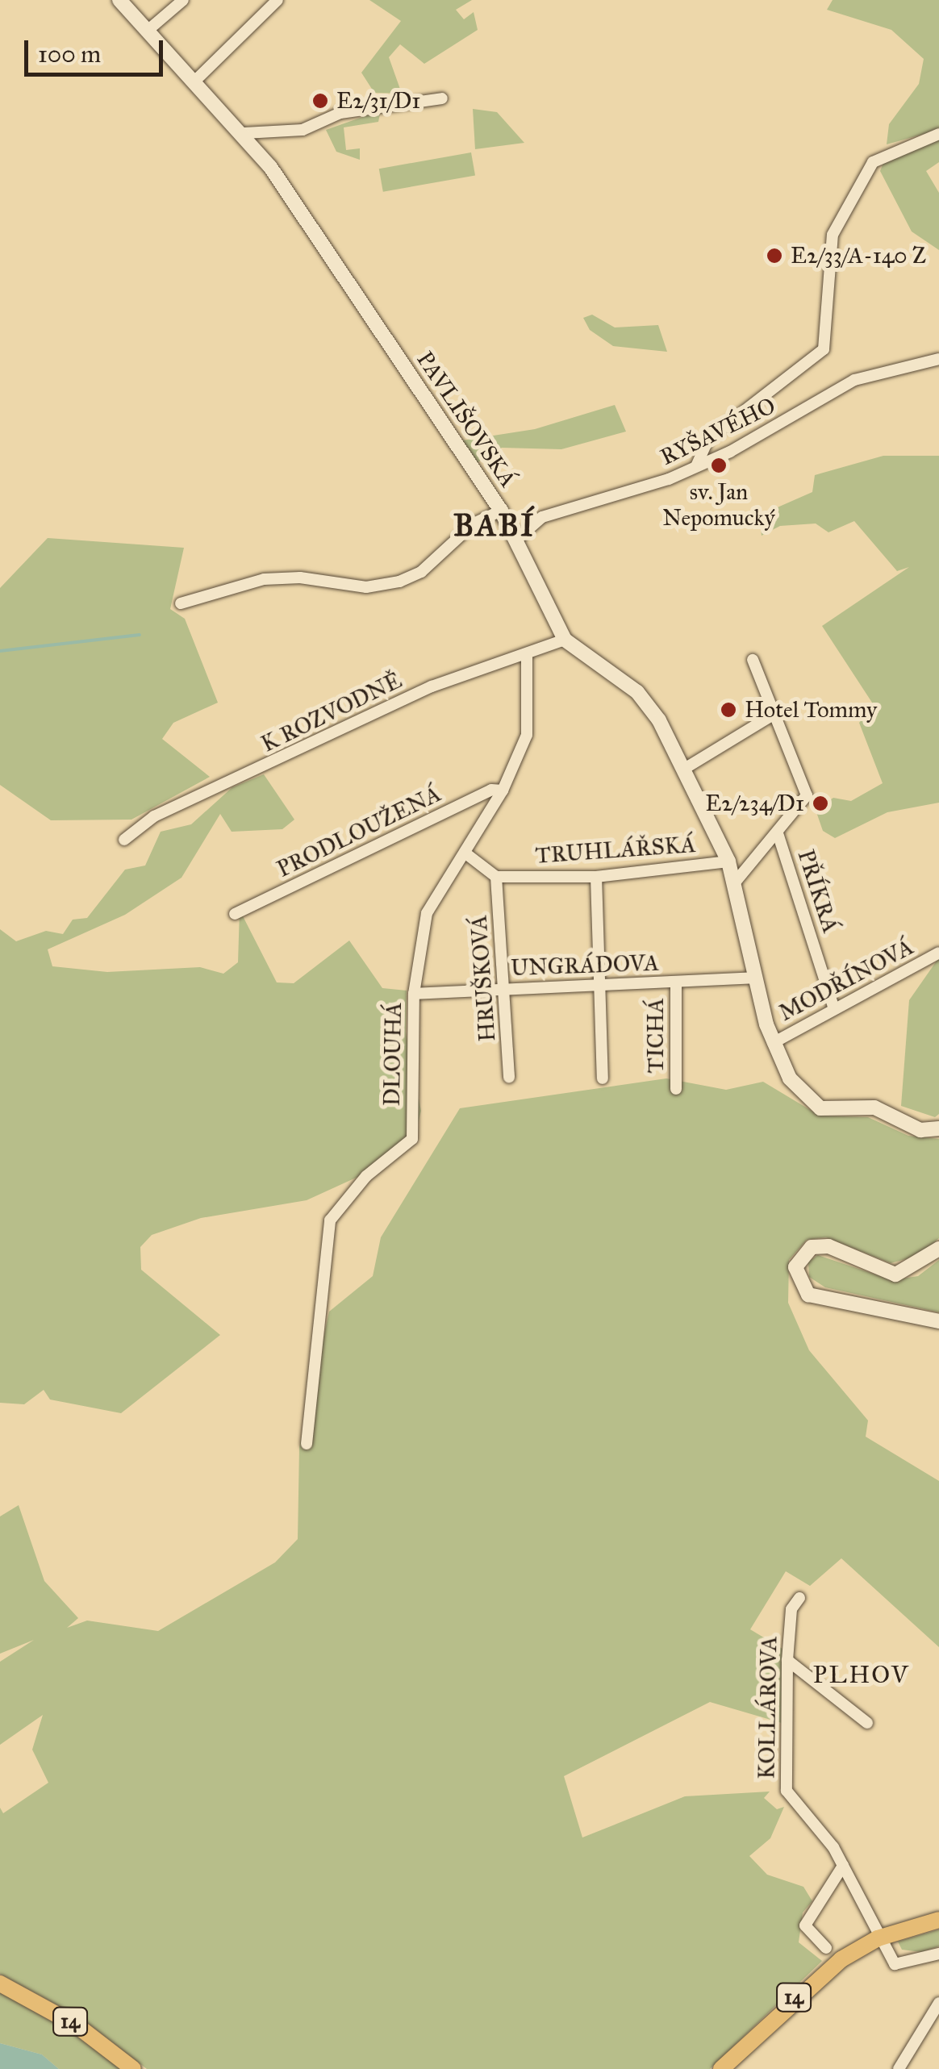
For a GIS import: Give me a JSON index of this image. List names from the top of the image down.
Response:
{
  "streets": {
    "main road": ["14"],
    "street": [
      "PAVLIŠOVSKÁ",
      "RYŠAVÉHO",
      "K ROZVODNĚ",
      "PRODLOUŽENÁ",
      "TRUHLÁŘSKÁ",
      "PŘÍKRÁ",
      "UNGRÁDOVA",
      "HRUŠKOVÁ",
      "MODŘÍNOVÁ",
      "TICHÁ",
      "DLOUHÁ",
      "KOLLÁROVA"
    ]
  },
  "crossings": [
    ["PAVLIŠOVSKÁ", "RYŠAVÉHO"],
    ["PAVLIŠOVSKÁ", "K ROZVODNĚ"],
    ["PAVLIŠOVSKÁ", "TRUHLÁŘSKÁ"],
    ["PAVLIŠOVSKÁ", "UNGRÁDOVA"],
    ["PAVLIŠOVSKÁ", "MODŘÍNOVÁ"],
    ["K ROZVODNĚ", "DLOUHÁ"],
    ["PRODLOUŽENÁ", "DLOUHÁ"],
    ["TRUHLÁŘSKÁ", "HRUŠKOVÁ"],
    ["PŘÍKRÁ", "MODŘÍNOVÁ"],
    ["UNGRÁDOVA", "HRUŠKOVÁ"],
    ["UNGRÁDOVA", "TICHÁ"],
    ["UNGRÁDOVA", "DLOUHÁ"],
    ["KOLLÁROVA", "14"]
  ],
  "districts": ["BABÍ", "PLHOV"],
  "places": [
    "E2/31/D1",
    "E2/33/A-140 Z",
    "sv. Jan Nepomucký",
    "Hotel Tommy",
    "E2/234/D1"
  ],
  "scale_bar": "100 m"
}
